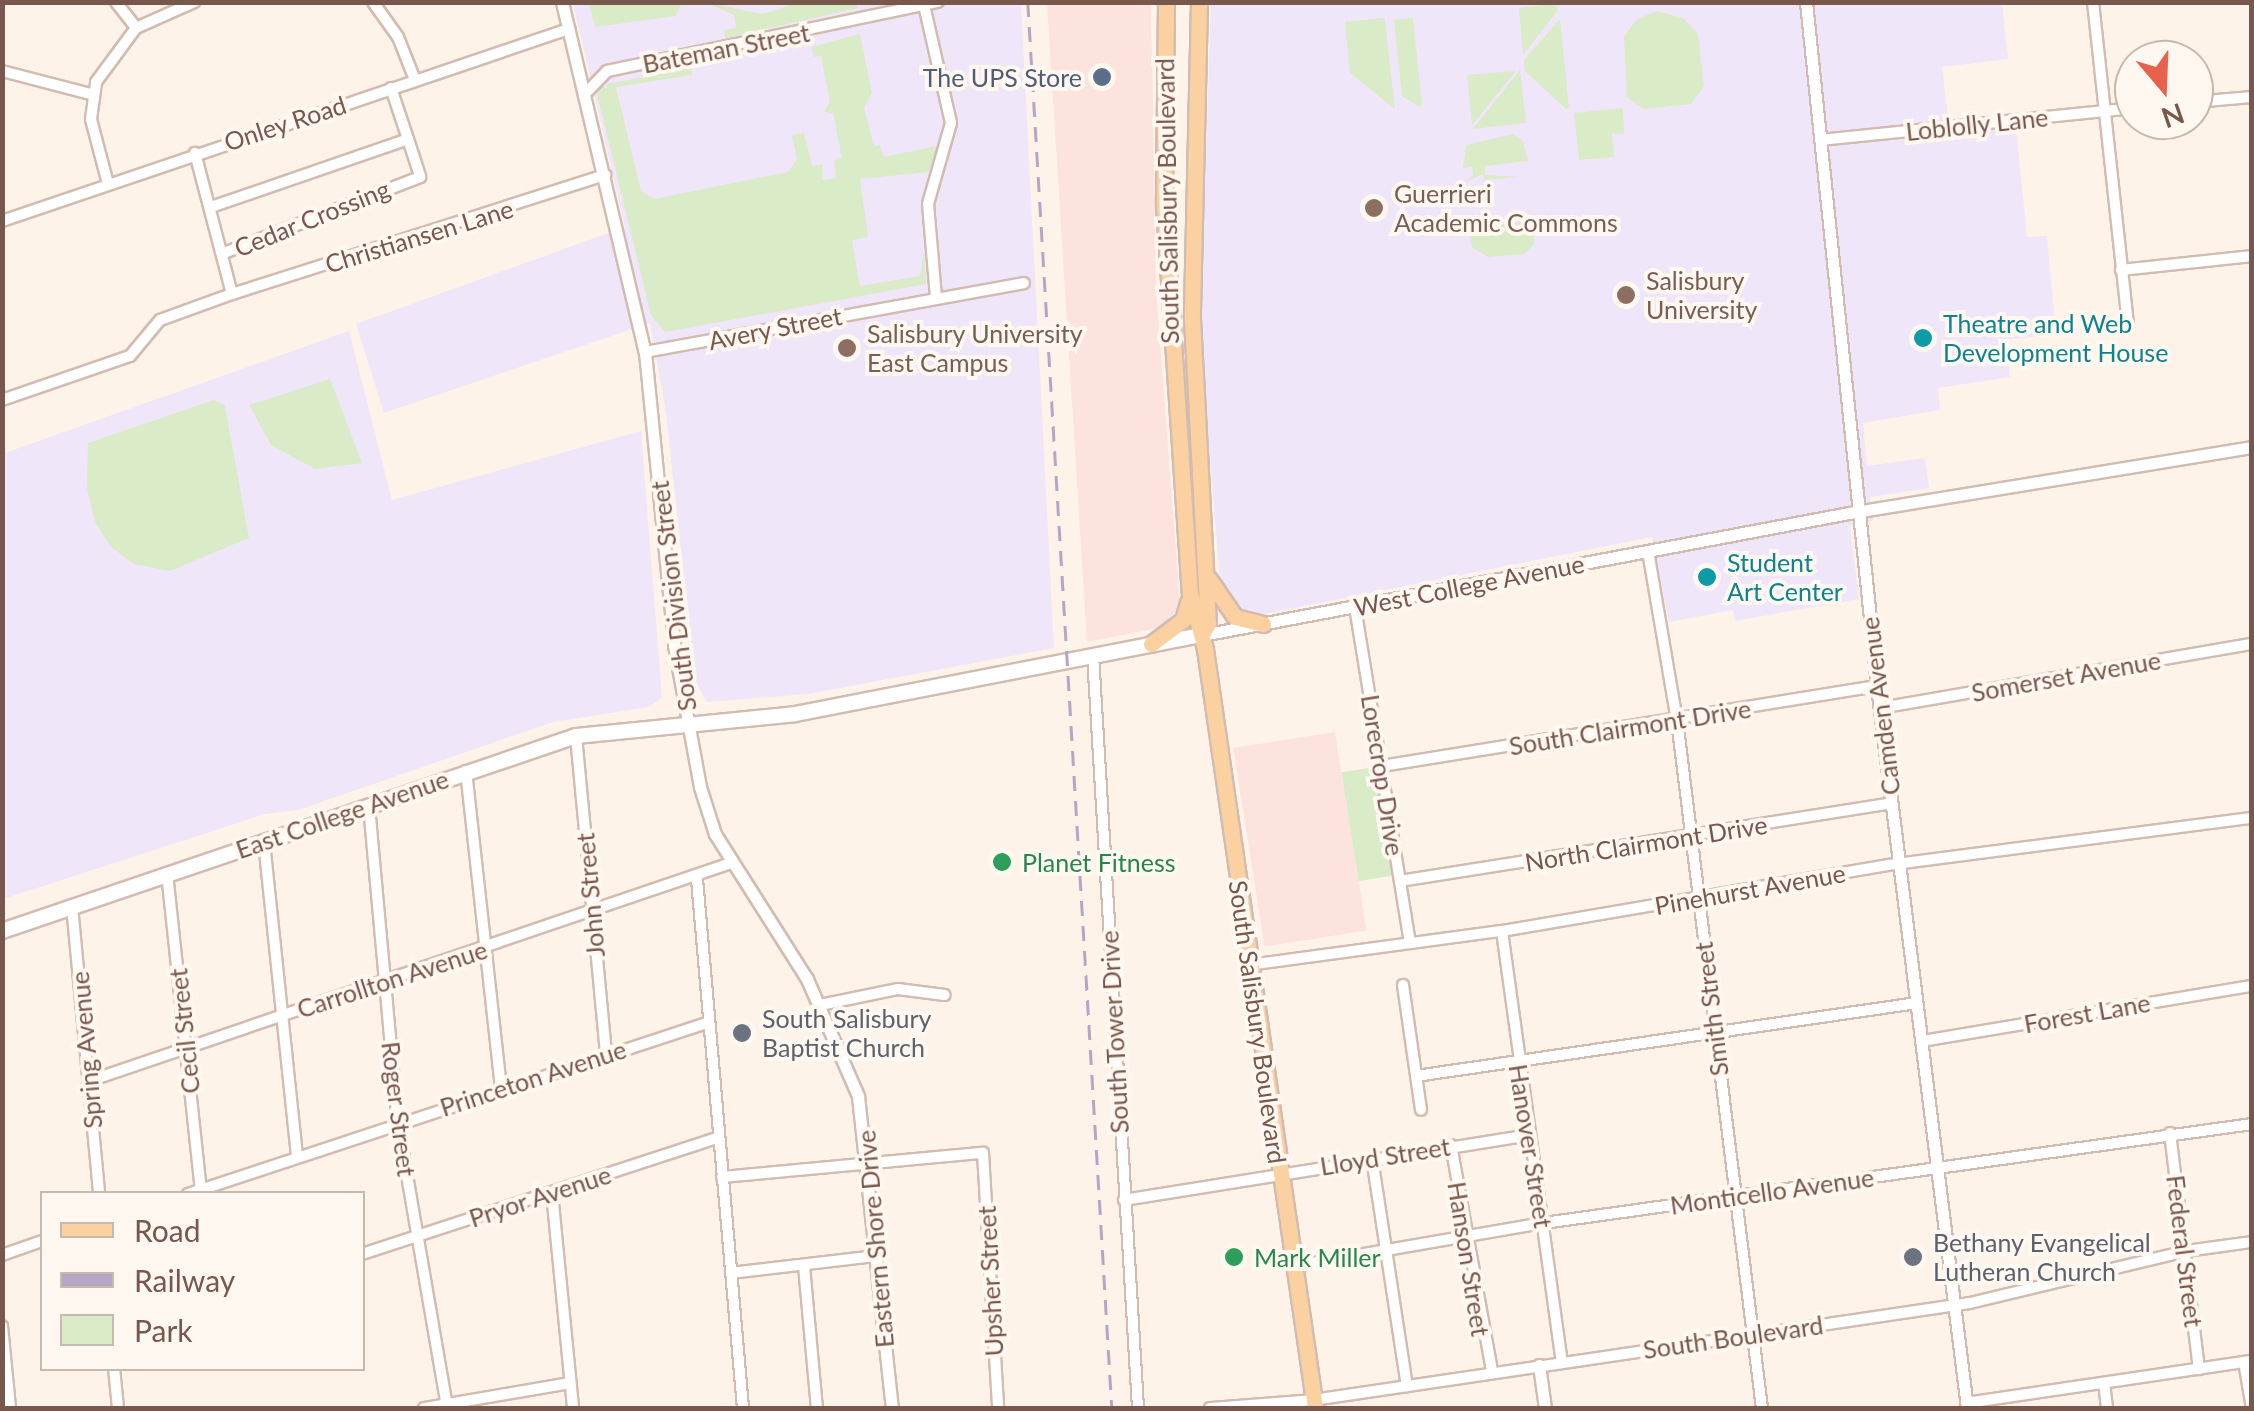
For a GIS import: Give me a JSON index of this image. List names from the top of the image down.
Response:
{
  "streets": {
    "main road": ["South Salisbury Boulevard", "West College Avenue", "East College Avenue"],
    "street": [
      "Bateman Street",
      "Onley Road",
      "Loblolly Lane",
      "Cedar Crossing",
      "Christiansen Lane",
      "Avery Street",
      "South Division Street",
      "Somerset Avenue",
      "Camden Avenue",
      "South Clairmont Drive",
      "Lorecrop Drive",
      "North Clairmont Drive",
      "Pinehurst Avenue",
      "John Street",
      "Carrollton Avenue",
      "Smith Street",
      "Forest Lane",
      "Cecil Street",
      "South Tower Drive",
      "Spring Avenue",
      "Princeton Avenue",
      "Roger Street",
      "Hanover Street",
      "Lloyd Street",
      "Monticello Avenue",
      "Pryor Avenue",
      "Eastern Shore Drive",
      "Federal Street",
      "Hanson Street",
      "Upsher Street",
      "South Boulevard"
    ]
  },
  "crossings": [
    ["Bateman Street", "South Division Street"],
    ["Onley Road", "Cedar Crossing"],
    ["Onley Road", "South Division Street"],
    ["Loblolly Lane", "Camden Avenue"],
    ["South Salisbury Boulevard", "West College Avenue"],
    ["South Salisbury Boulevard", "Pinehurst Avenue"],
    ["South Salisbury Boulevard", "Lloyd Street"],
    ["South Salisbury Boulevard", "Monticello Avenue"],
    ["South Salisbury Boulevard", "South Boulevard"],
    ["Cedar Crossing", "Christiansen Lane"],
    ["Christiansen Lane", "South Division Street"],
    ["Avery Street", "South Division Street"],
    ["West College Avenue", "South Division Street"],
    ["West College Avenue", "Camden Avenue"],
    ["West College Avenue", "Lorecrop Drive"],
    ["West College Avenue", "East College Avenue"],
    ["West College Avenue", "Smith Street"],
    ["West College Avenue", "South Tower Drive"],
    ["South Division Street", "East College Avenue"],
    ["South Division Street", "Eastern Shore Drive"],
    ["Somerset Avenue", "Camden Avenue"],
    ["Camden Avenue", "South Clairmont Drive"],
    ["Camden Avenue", "North Clairmont Drive"],
    ["Camden Avenue", "Pinehurst Avenue"],
    ["Camden Avenue", "Forest Lane"],
    ["Camden Avenue", "Monticello Avenue"],
    ["Camden Avenue", "South Boulevard"],
    ["South Clairmont Drive", "Lorecrop Drive"],
    ["South Clairmont Drive", "Smith Street"],
    ["Lorecrop Drive", "North Clairmont Drive"],
    ["Lorecrop Drive", "Pinehurst Avenue"],
    ["East College Avenue", "John Street"],
    ["East College Avenue", "Cecil Street"],
    ["East College Avenue", "Spring Avenue"],
    ["East College Avenue", "Roger Street"],
    ["North Clairmont Drive", "Smith Street"],
    ["Pinehurst Avenue", "Smith Street"],
    ["Pinehurst Avenue", "Hanover Street"],
    ["John Street", "Carrollton Avenue"],
    ["John Street", "Princeton Avenue"],
    ["Carrollton Avenue", "Cecil Street"],
    ["Carrollton Avenue", "Spring Avenue"],
    ["Carrollton Avenue", "Roger Street"],
    ["Smith Street", "Monticello Avenue"],
    ["Smith Street", "South Boulevard"],
    ["Cecil Street", "Princeton Avenue"],
    ["South Tower Drive", "Lloyd Street"],
    ["Princeton Avenue", "Roger Street"],
    ["Roger Street", "Pryor Avenue"],
    ["Hanover Street", "Lloyd Street"],
    ["Hanover Street", "Monticello Avenue"],
    ["Hanover Street", "South Boulevard"],
    ["Lloyd Street", "Hanson Street"],
    ["Monticello Avenue", "Federal Street"],
    ["Monticello Avenue", "Hanson Street"],
    ["Eastern Shore Drive", "Upsher Street"],
    ["Federal Street", "South Boulevard"],
    ["Hanson Street", "South Boulevard"]
  ],
  "places": [
    "The UPS Store",
    "Guerrieri Academic Commons",
    "Salisbury University",
    "Theatre and Web Development House",
    "Salisbury University East Campus",
    "Student Art Center",
    "Planet Fitness",
    "South Salisbury Baptist Church",
    "Mark Miller",
    "Bethany Evangelical Lutheran Church"
  ],
  "legend": ["Road", "Railway", "Park"],
  "north": "bottom"
}
